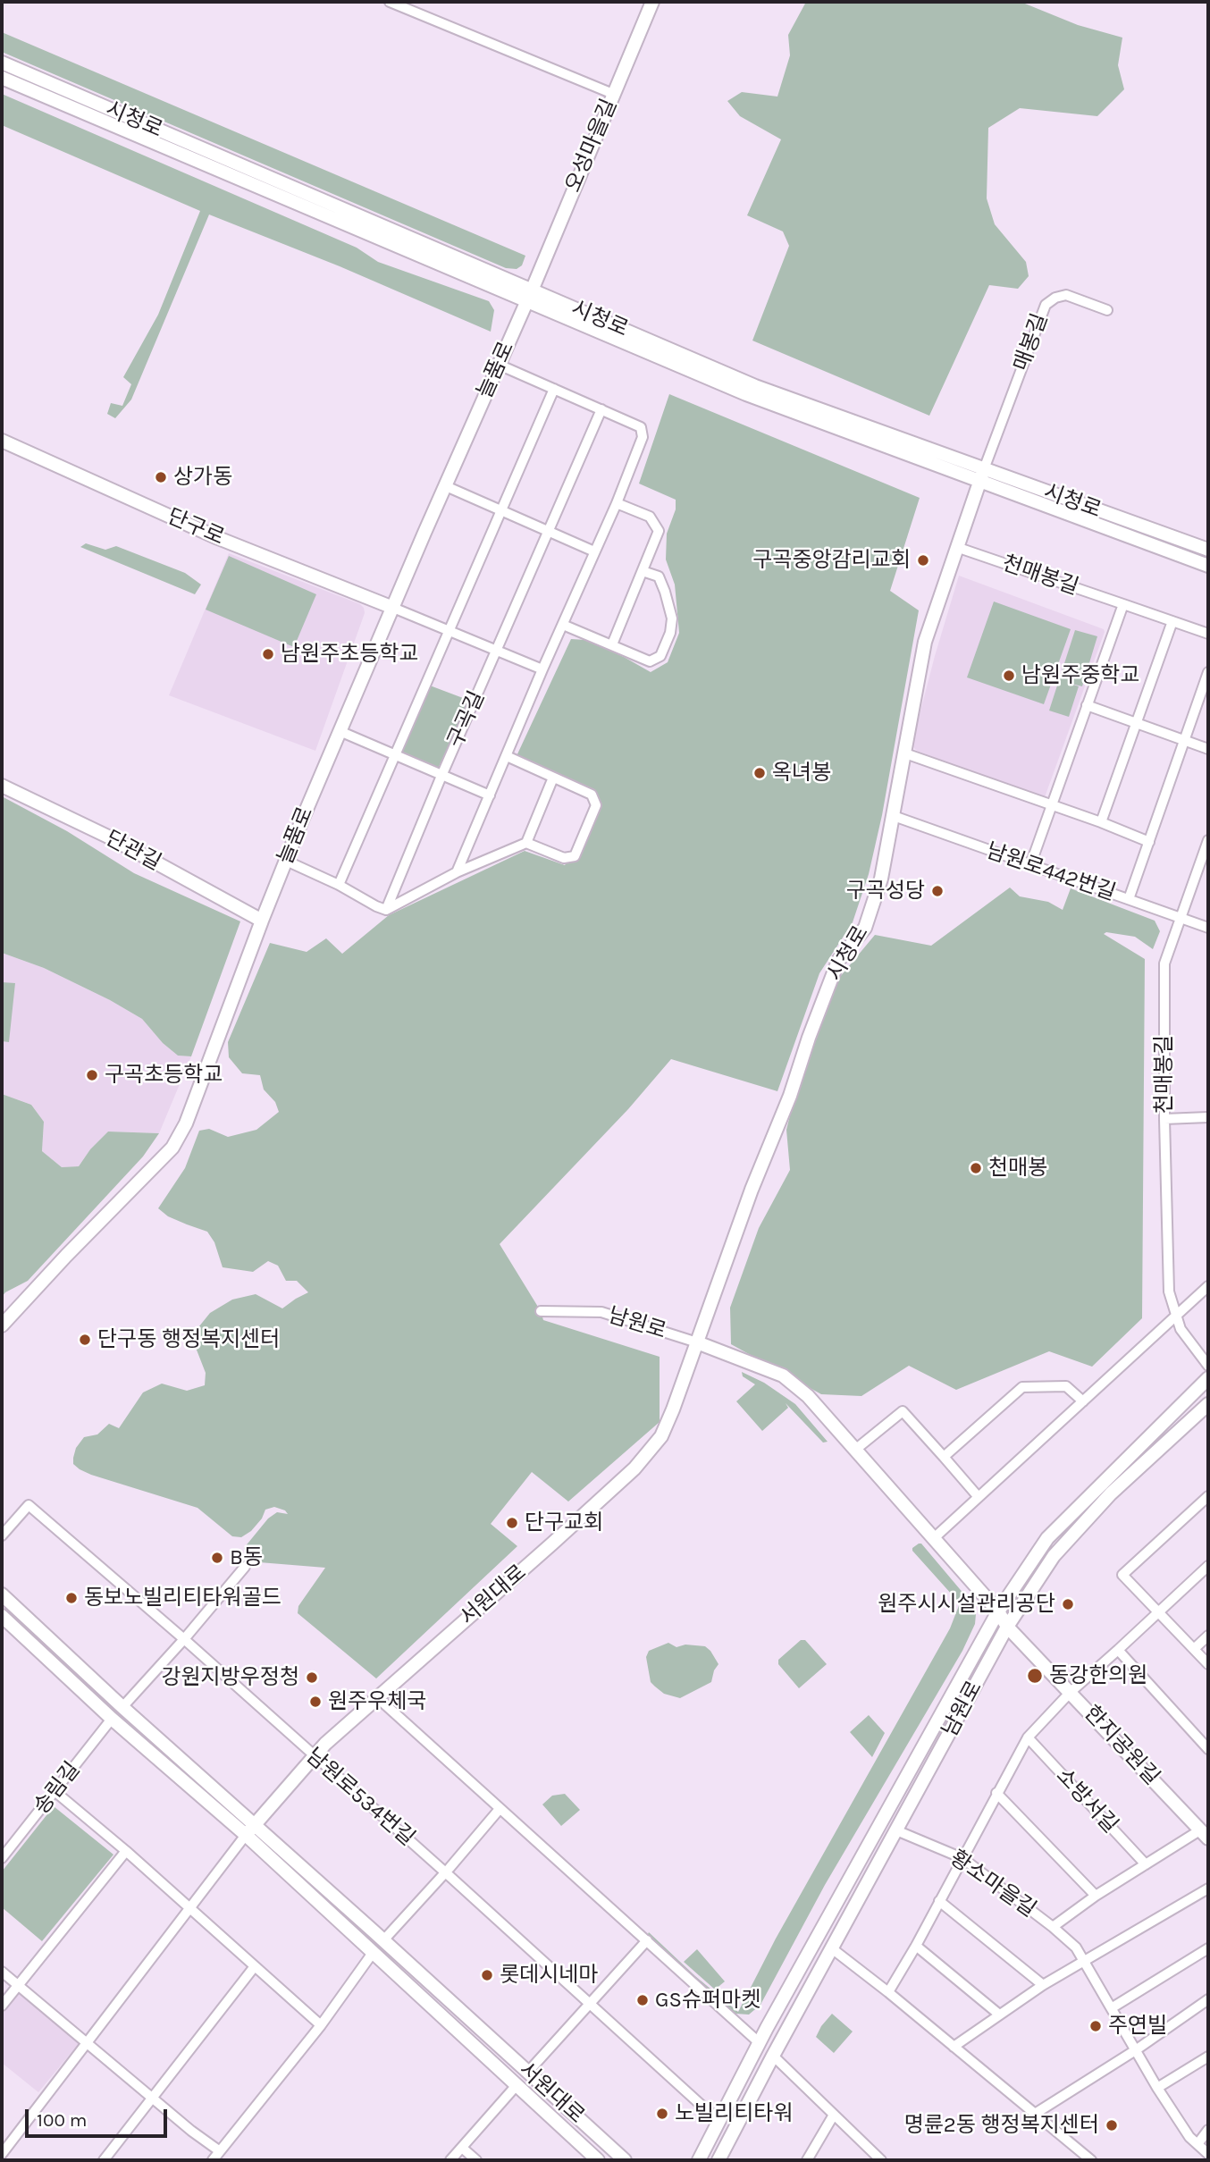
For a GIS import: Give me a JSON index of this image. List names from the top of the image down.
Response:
{
  "streets": {
    "street": [
      "시청로",
      "오성마을길",
      "매봉길",
      "늘품로",
      "단구로",
      "천매봉길",
      "구곡길",
      "단관길",
      "남원로442번길",
      "남원로",
      "서원대로",
      "한지공원길",
      "송림길",
      "남원로534번길",
      "소방서길",
      "황소마을길"
    ]
  },
  "crossings": [
    ["시청로", "오성마을길"],
    ["시청로", "매봉길"],
    ["시청로", "늘품로"],
    ["시청로", "천매봉길"],
    ["시청로", "남원로442번길"],
    ["시청로", "남원로"],
    ["시청로", "서원대로"],
    ["오성마을길", "늘품로"],
    ["늘품로", "단구로"],
    ["늘품로", "단관길"],
    ["천매봉길", "남원로442번길"],
    ["남원로", "서원대로"],
    ["남원로", "한지공원길"],
    ["남원로", "남원로534번길"],
    ["남원로", "황소마을길"],
    ["서원대로", "송림길"],
    ["서원대로", "남원로534번길"],
    ["한지공원길", "황소마을길"],
    ["소방서길", "황소마을길"]
  ],
  "places": [
    "상가동",
    "구곡중앙감리교회",
    "남원주초등학교",
    "남원주중학교",
    "옥녀봉",
    "구곡성당",
    "구곡초등학교",
    "천매봉",
    "단구동 행정복지센터",
    "단구교회",
    "B동",
    "동보노빌리티타워골드",
    "원주시시설관리공단",
    "동강한의원",
    "강원지방우정청",
    "원주우체국",
    "롯데시네마",
    "GS슈퍼마켓",
    "주연빌",
    "노빌리티타워",
    "명륜2동 행정복지센터"
  ],
  "scale_bar": "100 m"
}
